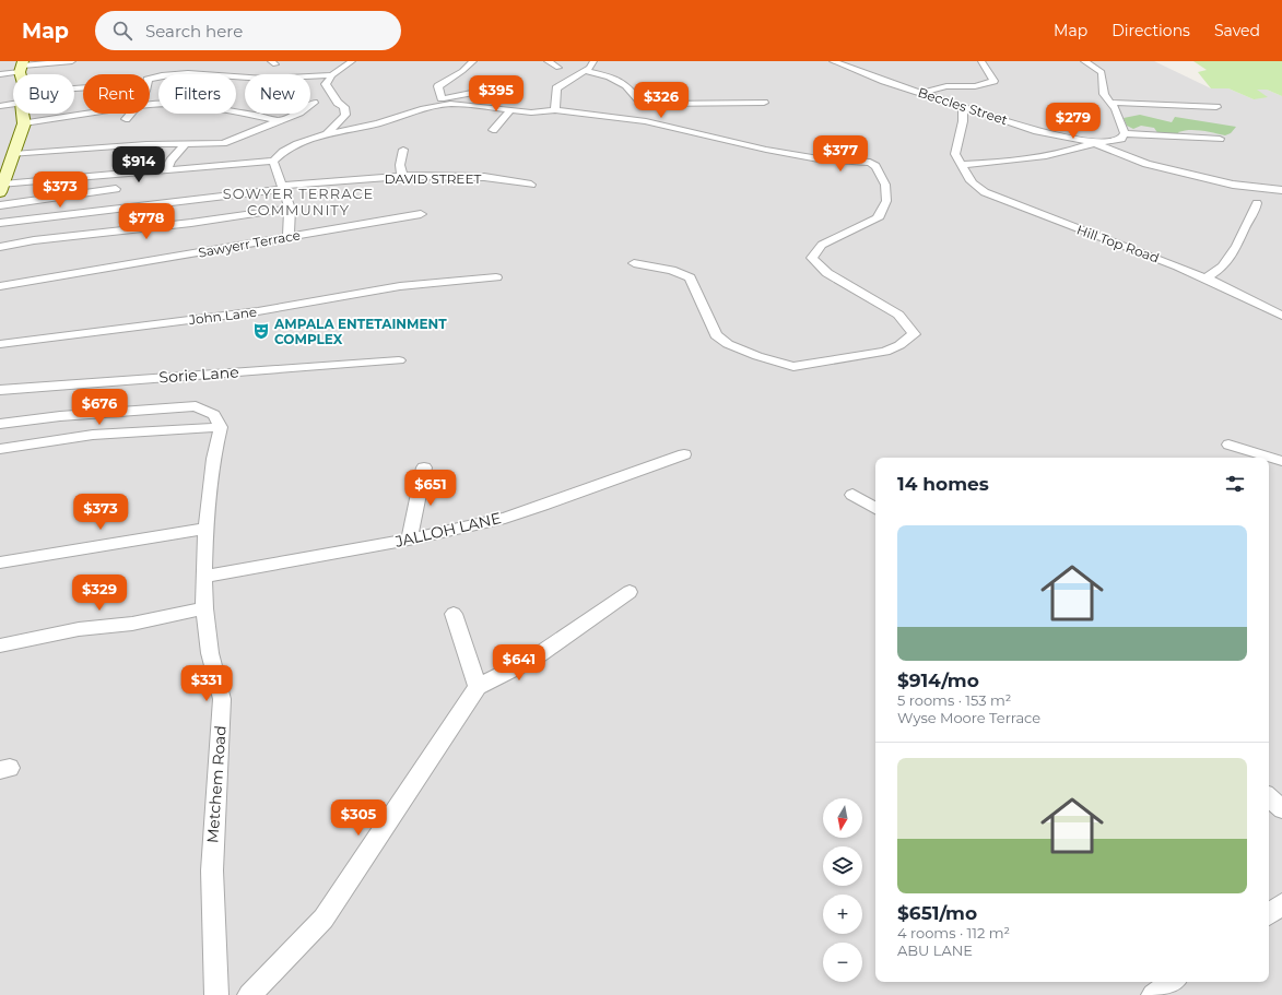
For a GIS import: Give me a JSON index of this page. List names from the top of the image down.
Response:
{
  "streets": {
    "street": [
      "Beccles Street",
      "DAVID STREET",
      "Sawyerr Terrace",
      "Hill Top Road",
      "John Lane",
      "Sorie Lane",
      "JALLOH LANE",
      "Metchem Road"
    ]
  },
  "crossings": [
    ["Beccles Street", "Hill Top Road"],
    ["JALLOH LANE", "Metchem Road"]
  ],
  "districts": ["SOWYER TERRACE COMMUNITY"],
  "places": {
    "theatre": ["AMPALA ENTETAINMENT COMPLEX"]
  },
  "north": "bottom",
  "page": {
    "header": "Map",
    "search": "Search here",
    "nav": ["Map", "Directions", "Saved"],
    "chip": [
      "Buy",
      "Rent",
      "Filters",
      "New"
    ],
    "price": [
      "$395",
      "$326",
      "$279",
      "$377",
      "$914",
      "$373",
      "$778",
      "$676",
      "$651",
      "$373",
      "$329",
      "$641",
      "$331",
      "$305"
    ],
    "heading": "14 homes",
    "list": [
      {
        "name": "$914/mo",
        "note": "5 rooms · 153 m² · Wyse Moore Terrace"
      },
      {
        "name": "$651/mo",
        "note": "4 rooms · 112 m² · ABU LANE"
      }
    ],
    "map_buttons": ["+", "−"]
  }
}
